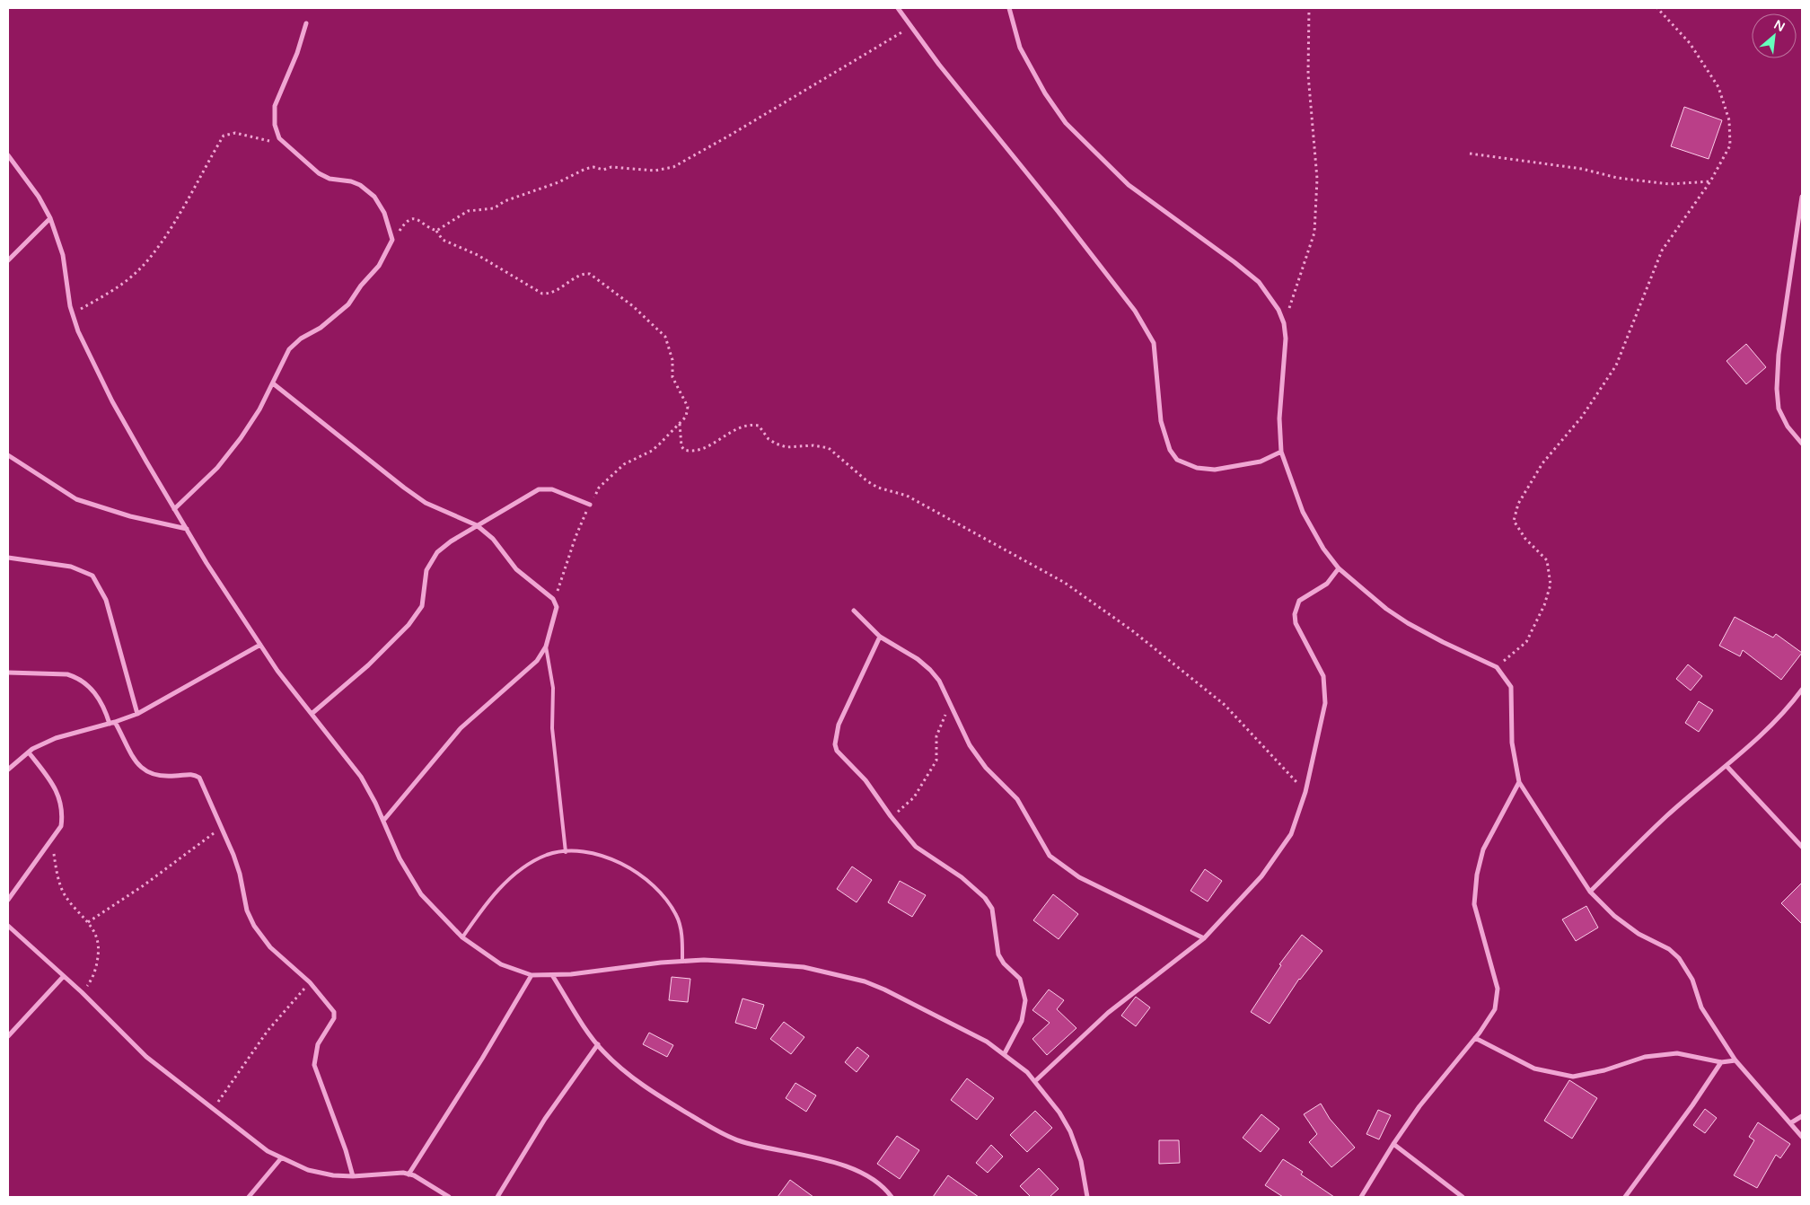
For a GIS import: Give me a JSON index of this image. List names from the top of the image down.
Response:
{
  "north": "top right"
}
